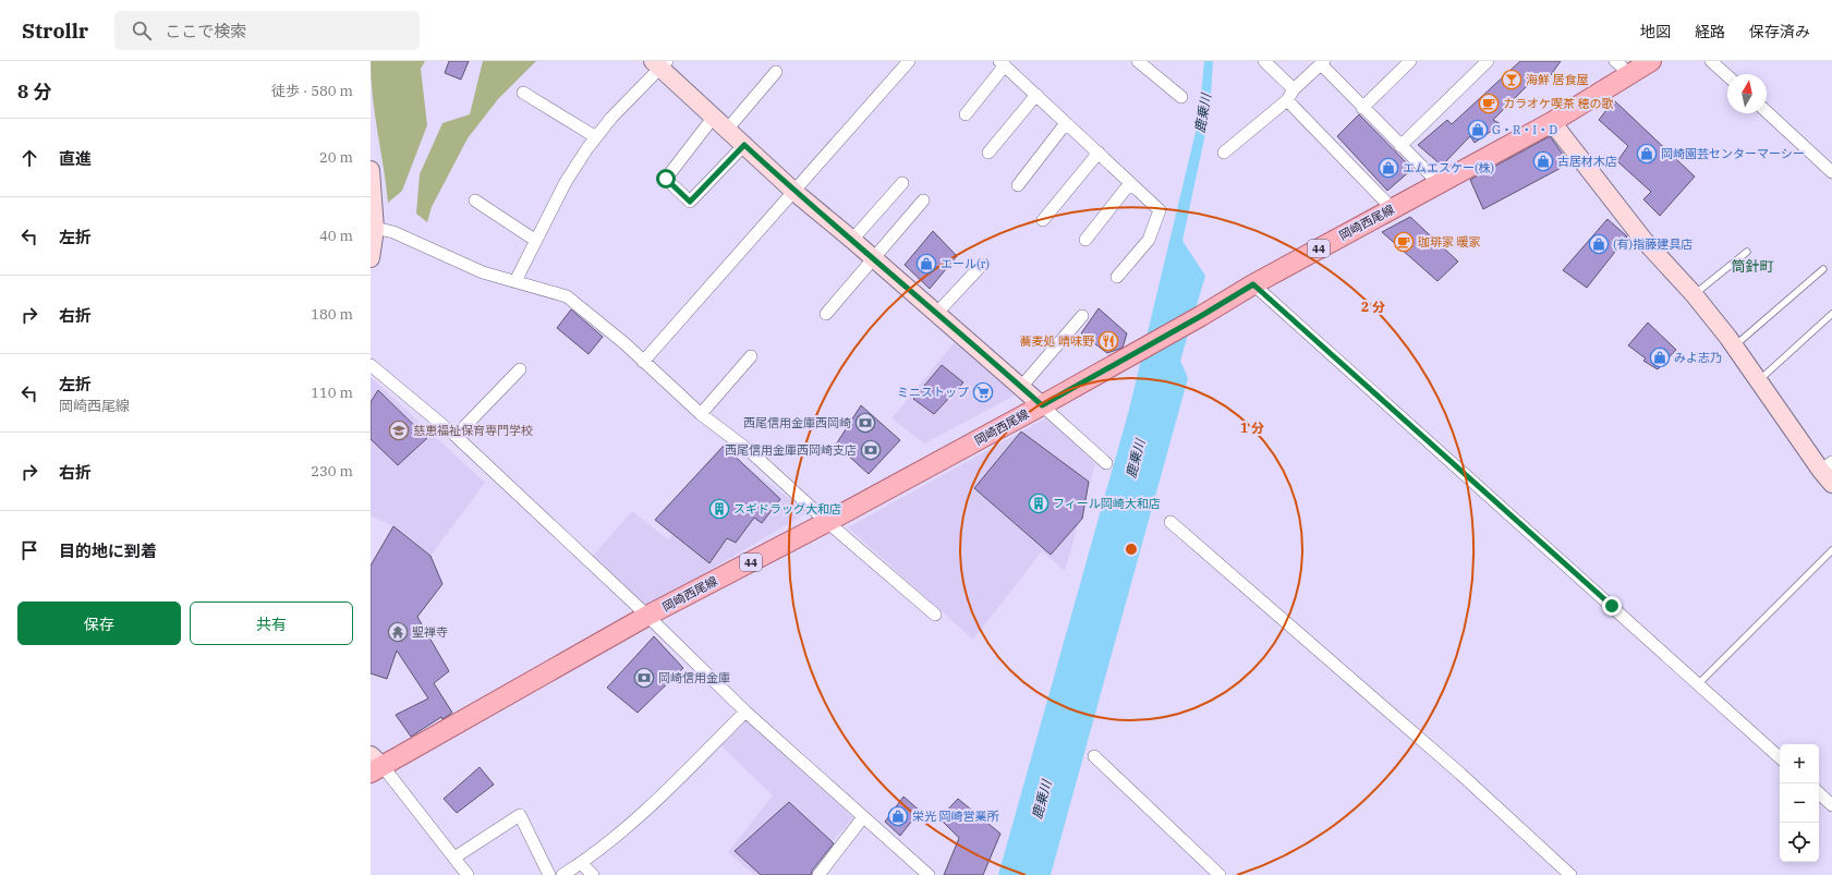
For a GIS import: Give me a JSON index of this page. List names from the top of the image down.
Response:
{
  "streets": {
    "main road": ["岡崎西尾線", "44"]
  },
  "districts": ["筒針町"],
  "water": ["鹿乗川"],
  "places": {
    "bar": ["海鮮 居食屋"],
    "cafe": ["カラオケ喫茶 穂の歌", "珈琲家 暖家"],
    "shop": [
      "G・R・I・D",
      "岡崎園芸センターマーシー",
      "古居材木店",
      "エムエスケー(株)",
      "(有)指藤建具店",
      "エール(r)",
      "みよ志乃",
      "栄光 岡崎営業所"
    ],
    "restaurant": ["蕎麦処 晴味野"],
    "supermarket": ["ミニストップ"],
    "bank": ["西尾信用金庫西岡崎", "西尾信用金庫西岡崎支店", "岡崎信用金庫"],
    "school or university": ["慈恵福祉保育専門学校"],
    "building": ["フィール岡崎大和店", "スギドラッグ大和店"],
    "temple": ["聖禅寺"]
  },
  "north": "top",
  "page": {
    "header": "Strollr",
    "search": "ここで検索",
    "nav": ["地図", "経路", "保存済み"],
    "heading": ["8 分", "徒歩 · 580 m"],
    "list": [
      ["直進", "20 m"],
      ["左折", "40 m"],
      ["右折", "180 m"],
      ["左折", "岡崎西尾線", "110 m"],
      ["右折", "230 m"],
      "目的地に到着"
    ],
    "buttons": ["保存", "共有"],
    "map_buttons": ["+", "−"]
  },
  "rings": ["2 分", "1 分"]
}
